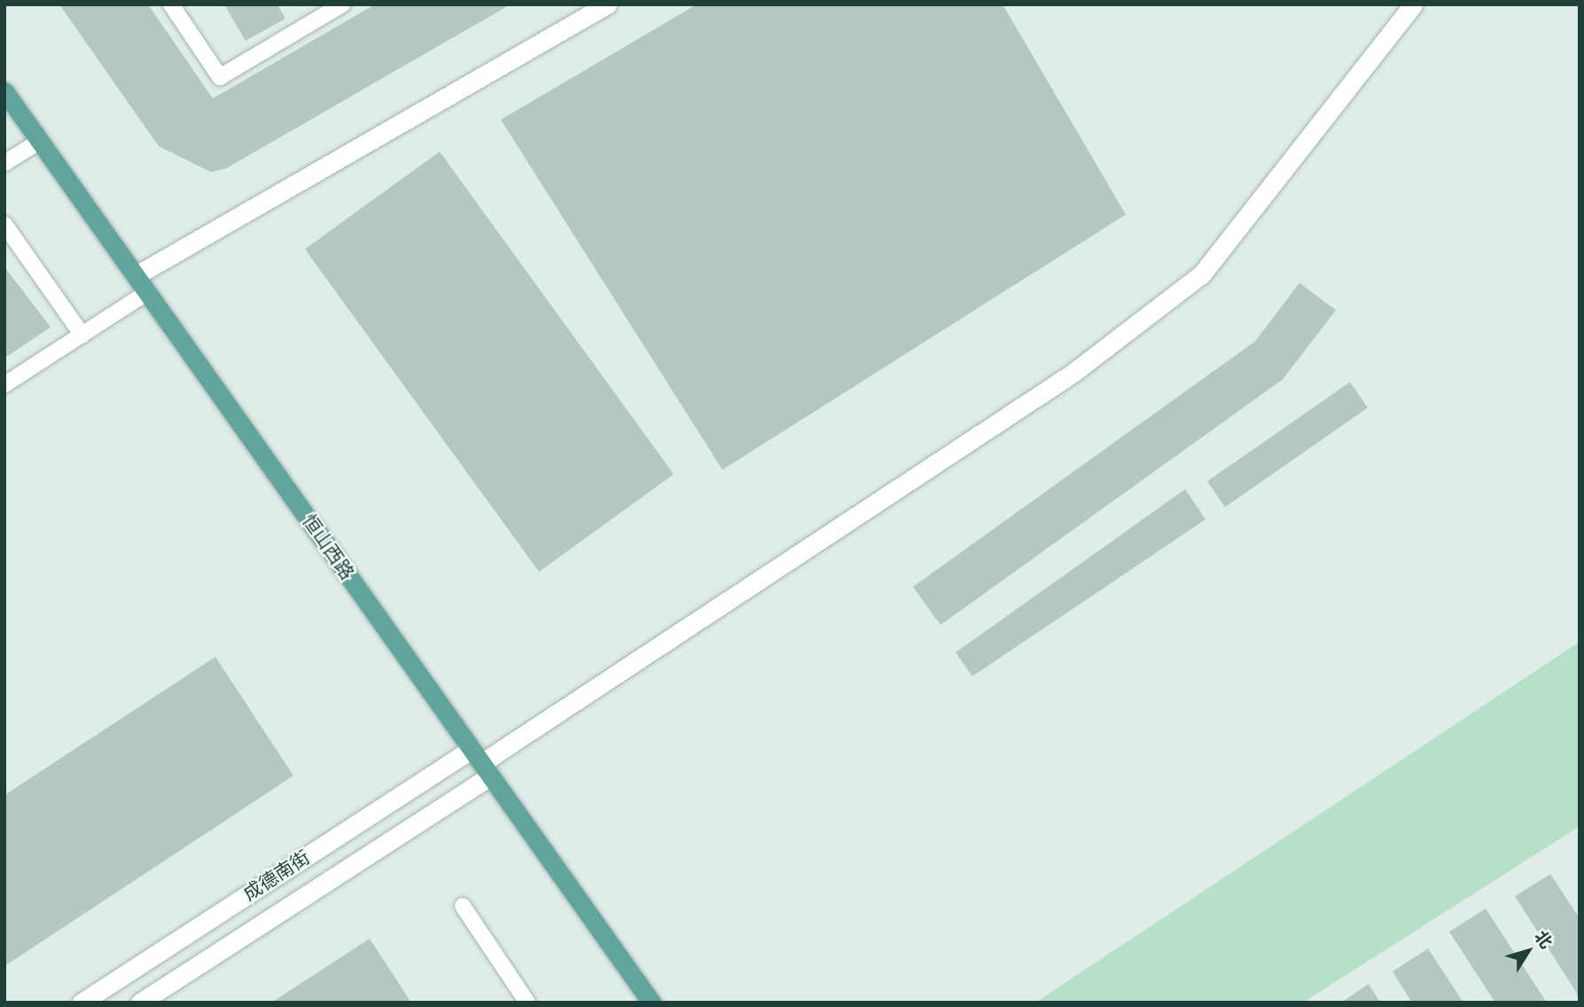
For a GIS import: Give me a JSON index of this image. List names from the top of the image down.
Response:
{
  "streets": {
    "main road": ["恒山西路"],
    "street": ["成德南街"]
  },
  "crossings": [
    ["恒山西路", "成德南街"]
  ],
  "north": "top right"
}
